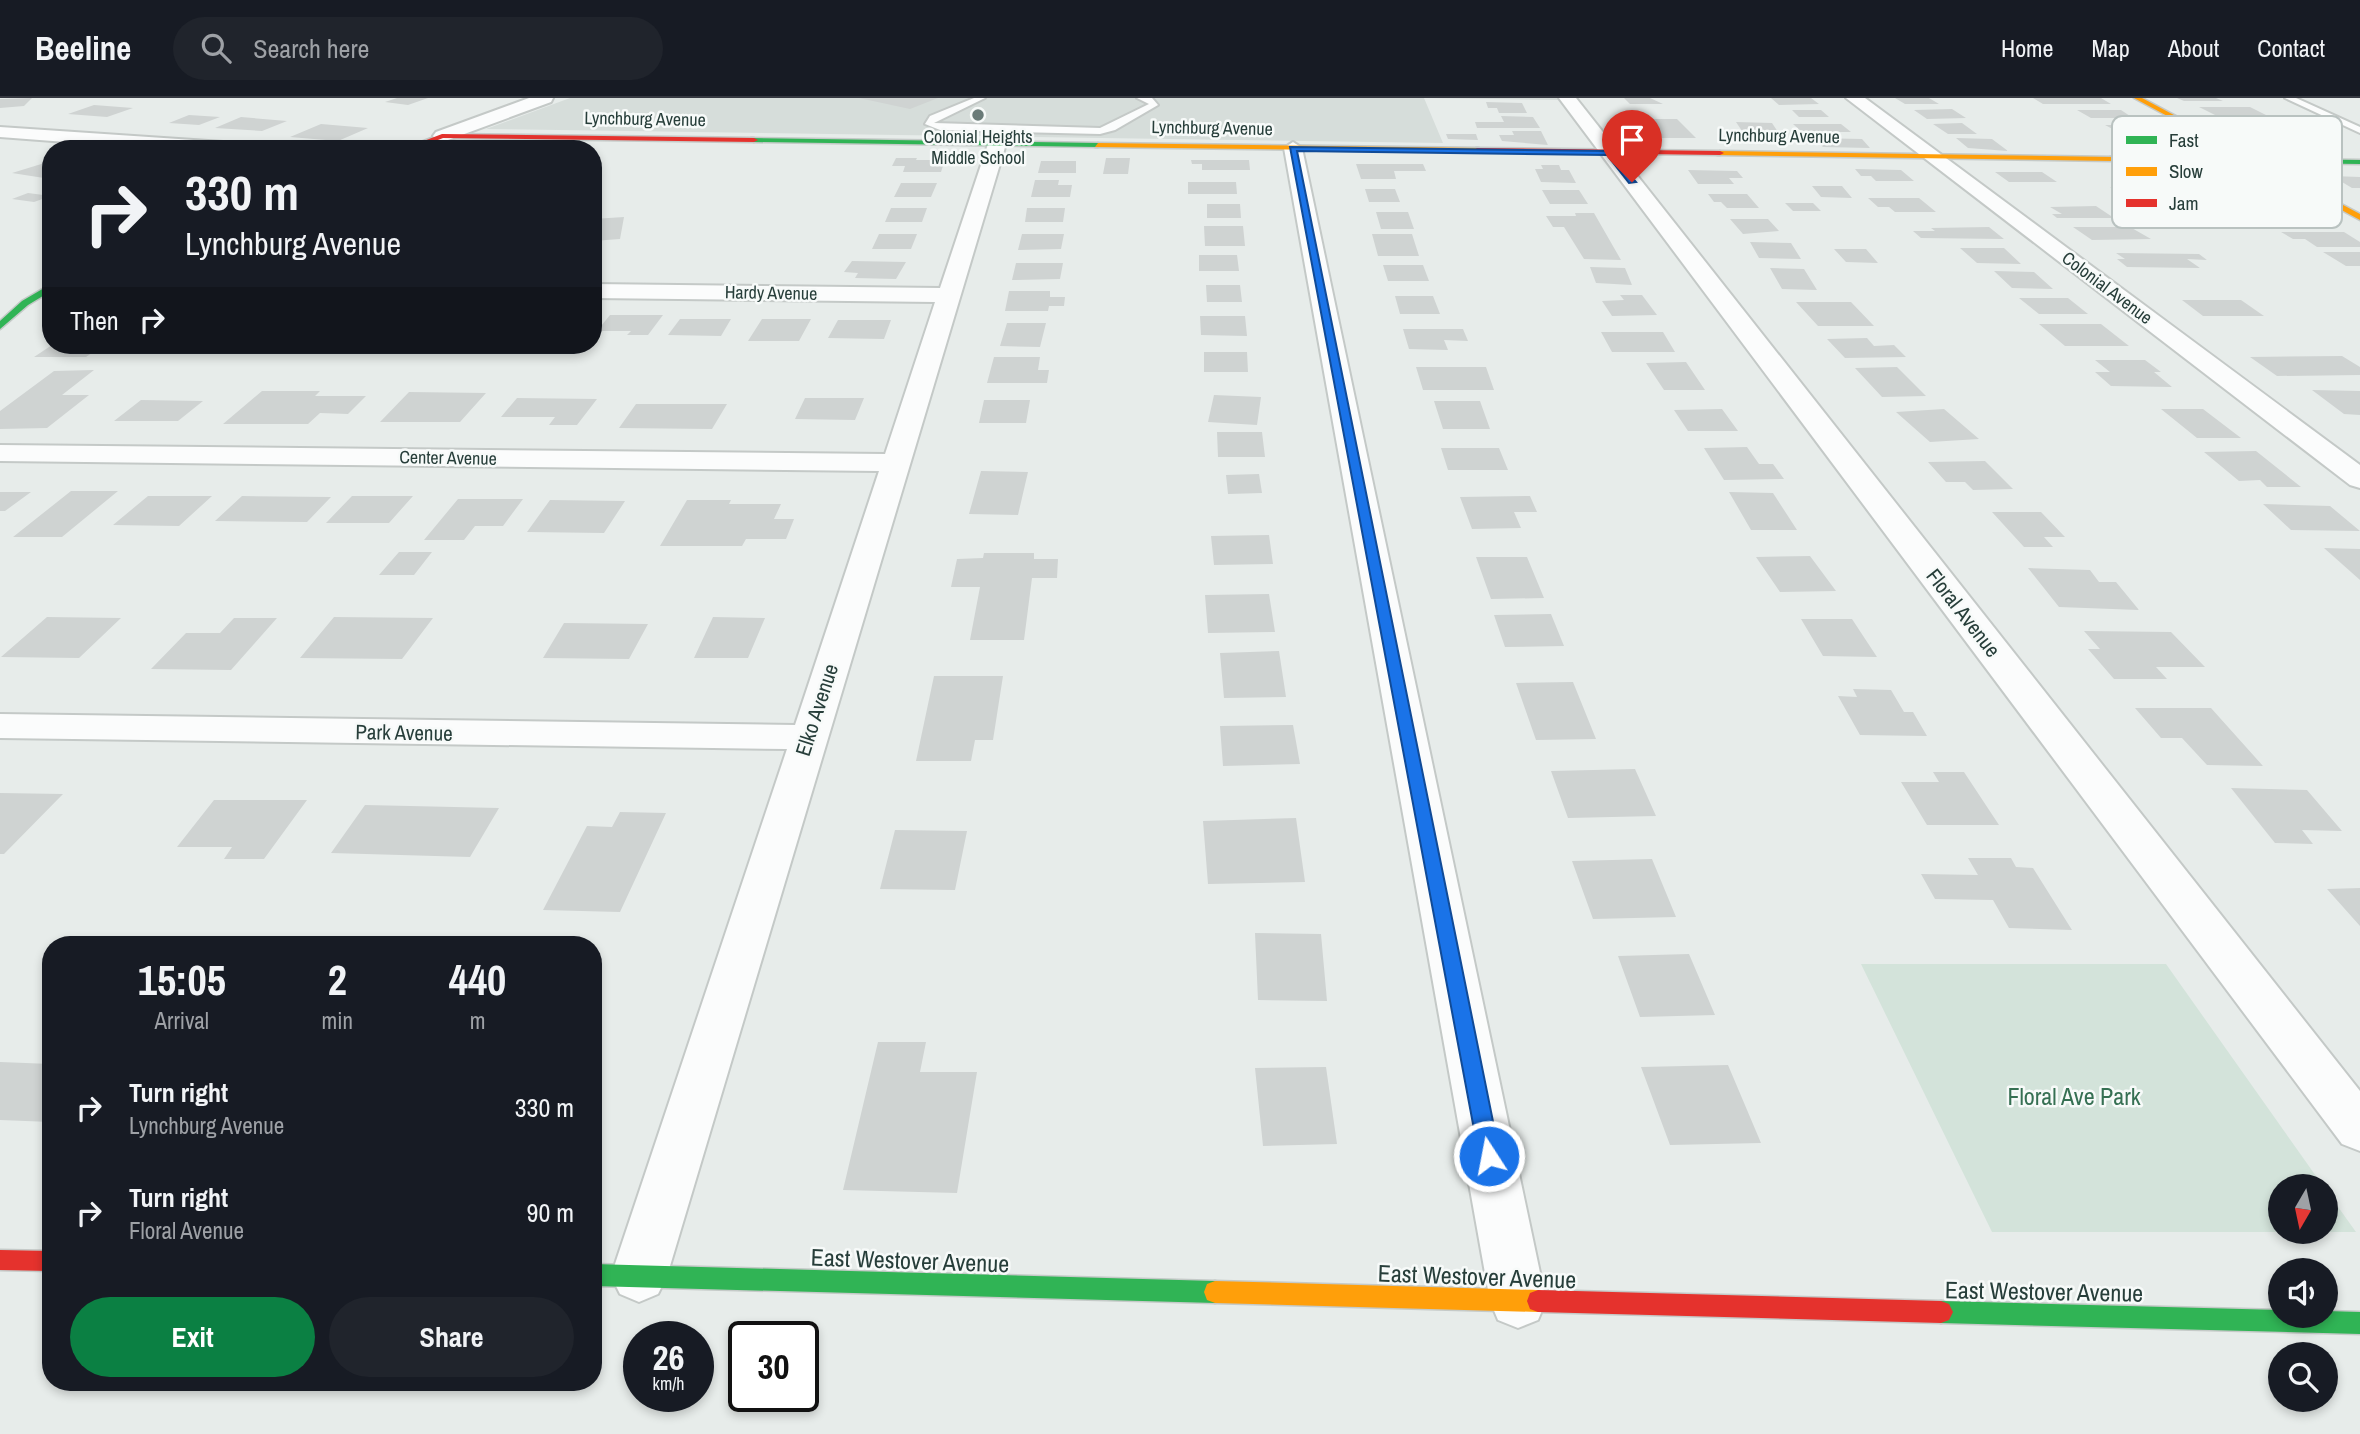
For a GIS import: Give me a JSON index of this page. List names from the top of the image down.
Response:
{
  "streets": {
    "street": [
      "Lynchburg Avenue",
      "Colonial Avenue",
      "Hardy Avenue",
      "Center Avenue",
      "Floral Avenue",
      "Elko Avenue",
      "Park Avenue",
      "East Westover Avenue"
    ]
  },
  "crossings": [
    ["Lynchburg Avenue", "Colonial Avenue"],
    ["Lynchburg Avenue", "Floral Avenue"],
    ["Lynchburg Avenue", "Elko Avenue"],
    ["Hardy Avenue", "Elko Avenue"],
    ["Center Avenue", "Elko Avenue"],
    ["Elko Avenue", "Park Avenue"],
    ["Elko Avenue", "East Westover Avenue"]
  ],
  "parks": ["Floral Ave Park"],
  "places": ["Colonial Heights Middle School"],
  "legend": ["Fast", "Slow", "Jam"],
  "north": "bottom",
  "page": {
    "header": "Beeline",
    "search": "Search here",
    "nav": [
      "Home",
      "Map",
      "About",
      "Contact"
    ],
    "turn": ["330 m", "Lynchburg Avenue"],
    "then": "Then",
    "eta": [
      "15:05",
      "Arrival",
      "2",
      "min",
      "440",
      "m"
    ],
    "list": [
      {
        "name": "Turn right",
        "note": "Lynchburg Avenue",
        "value": "330 m"
      },
      {
        "name": "Turn right",
        "note": "Floral Avenue",
        "value": "90 m"
      }
    ],
    "buttons": ["Exit", "Share"],
    "speed": "26 km/h",
    "limit": "30"
  }
}
